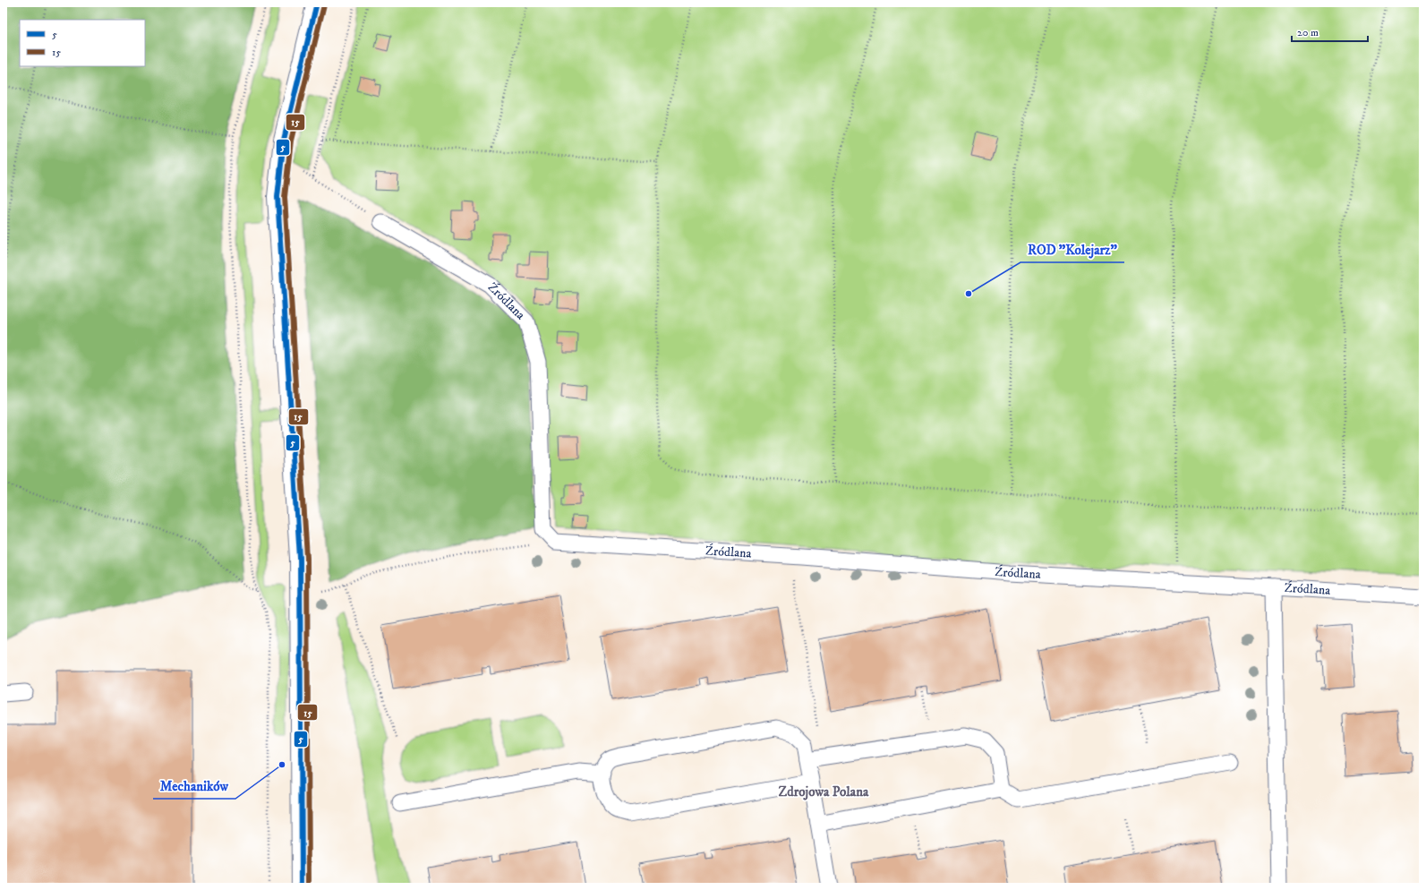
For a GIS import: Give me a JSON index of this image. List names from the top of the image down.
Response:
{
  "streets": {
    "lane": ["Źródlana"]
  },
  "districts": ["Zdrojowa Polana"],
  "places": ["ROD \"Kolejarz\"", "Mechaników"],
  "lines": ["transit line 5", "transit line 15"],
  "legend": ["5", "15"],
  "scale_bar": "20 m"
}
